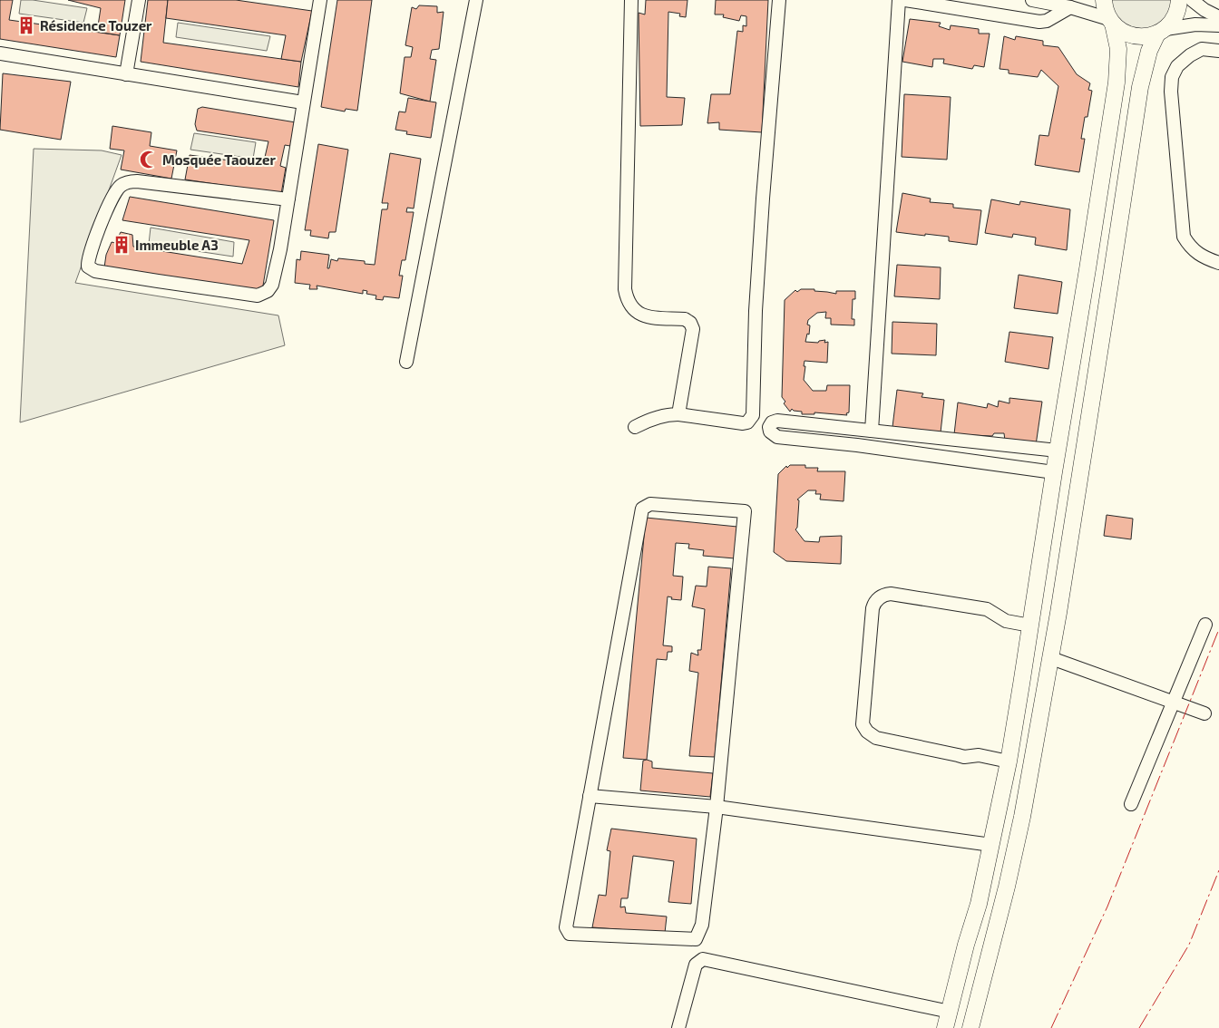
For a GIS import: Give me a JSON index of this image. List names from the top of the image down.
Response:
{
  "places": {
    "building": ["Résidence Touzer", "Immeuble A3"],
    "mosque": ["Mosquée Taouzer"]
  }
}
